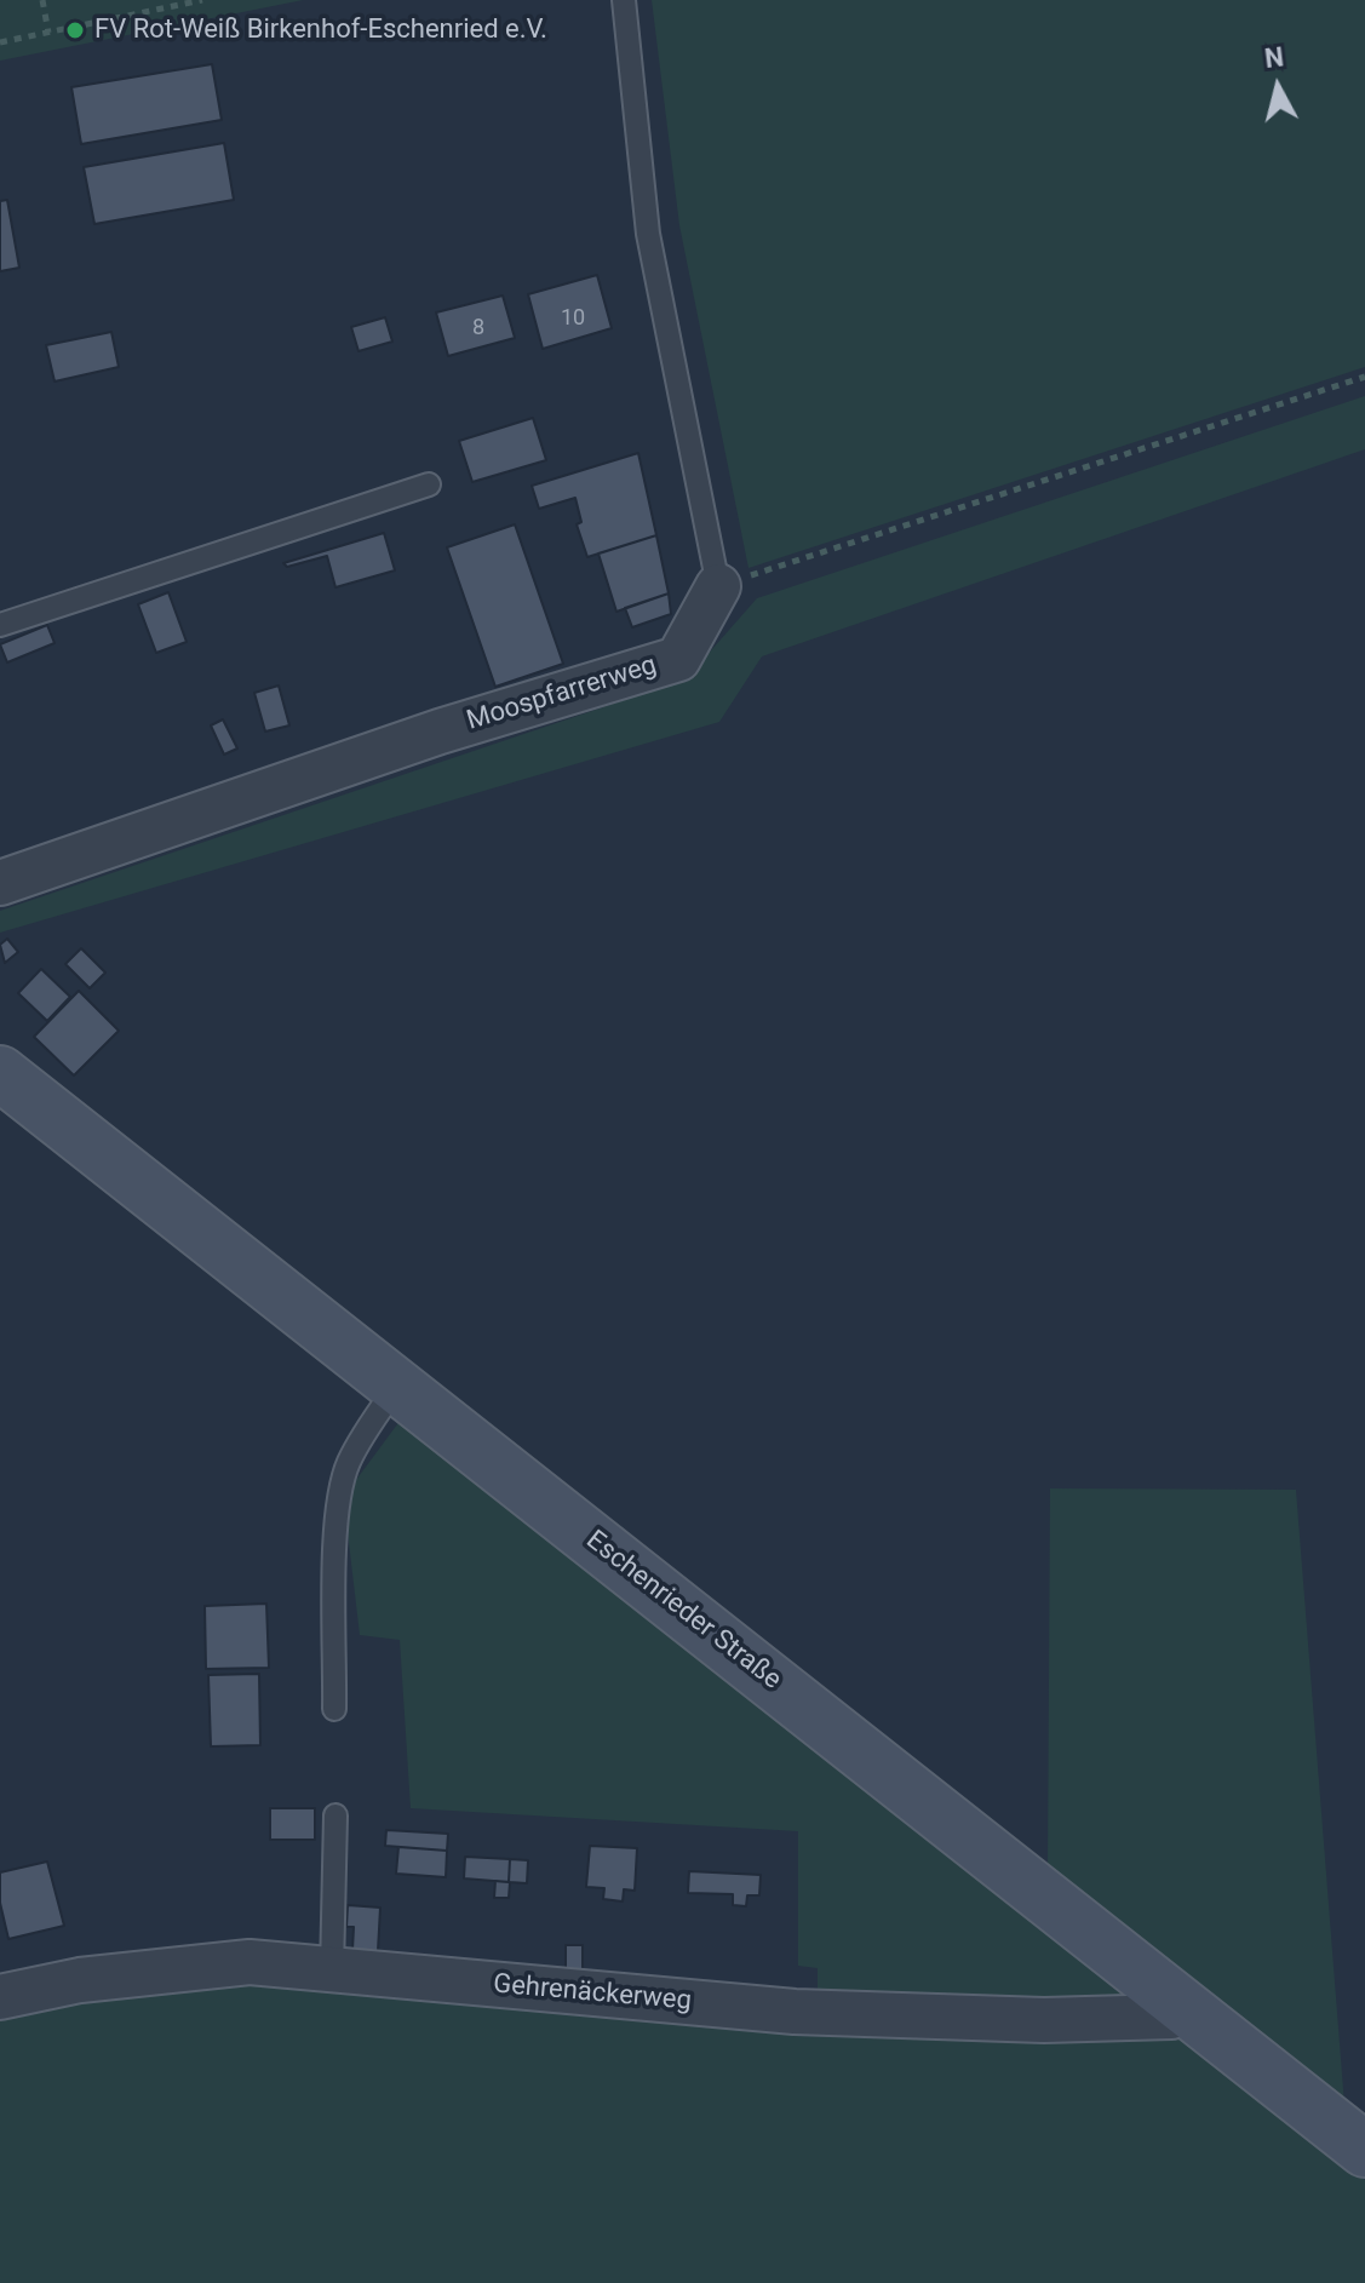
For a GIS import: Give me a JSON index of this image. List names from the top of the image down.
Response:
{
  "streets": {
    "street": ["Moospfarrerweg", "Eschenrieder Straße", "Gehrenäckerweg"]
  },
  "crossings": [
    ["Eschenrieder Straße", "Gehrenäckerweg"]
  ],
  "places": ["FV Rot-Weiß Birkenhof-Eschenried e.V."],
  "house_numbers": ["10", "8"],
  "north": "top"
}
